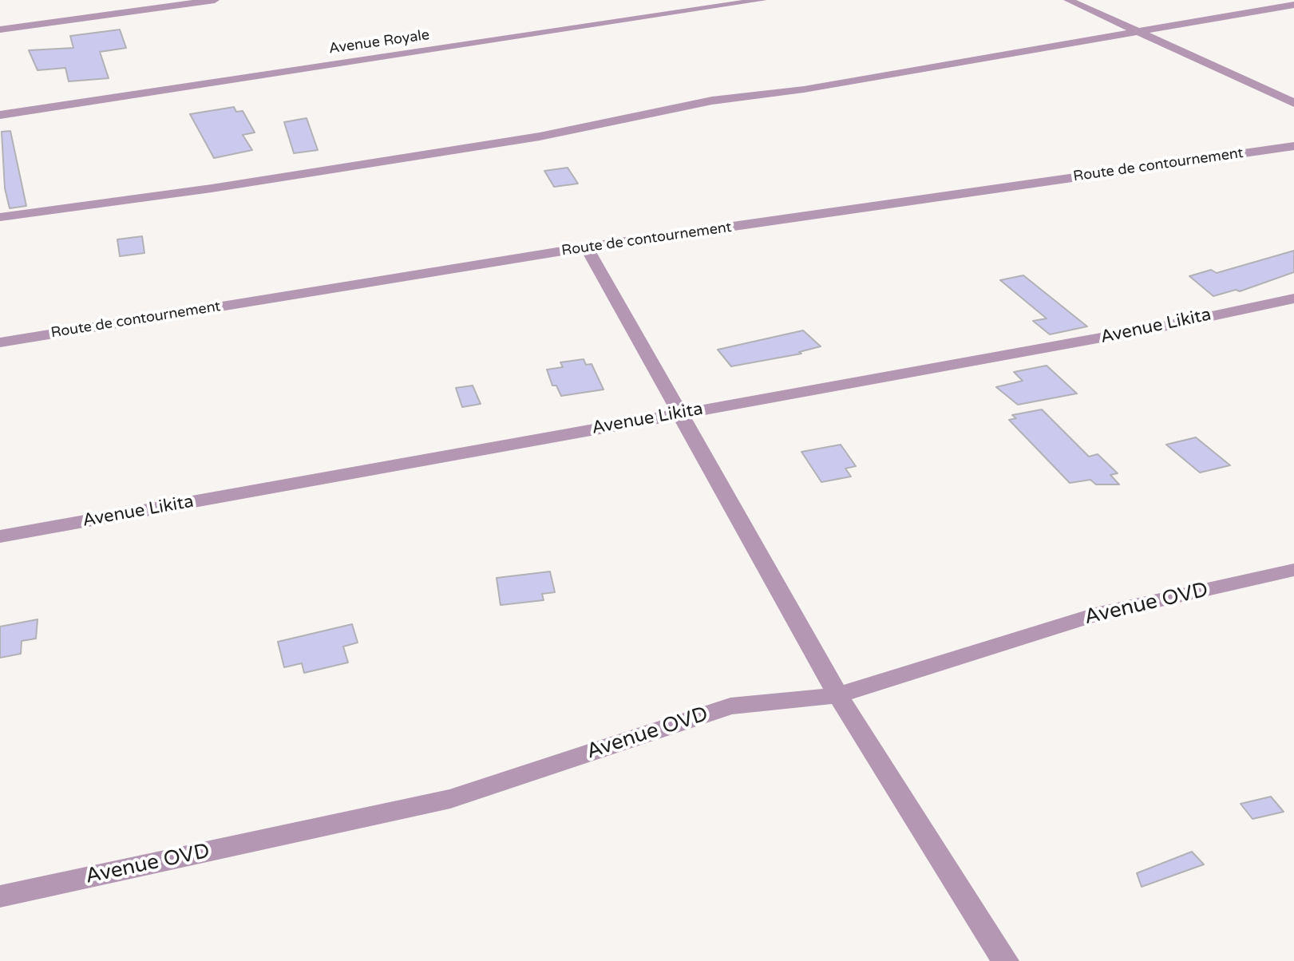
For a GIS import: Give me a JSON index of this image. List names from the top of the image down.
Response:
{
  "streets": {
    "street": [
      "Avenue Royale",
      "Route de contournement",
      "Avenue Likita",
      "Avenue OVD"
    ]
  }
}
